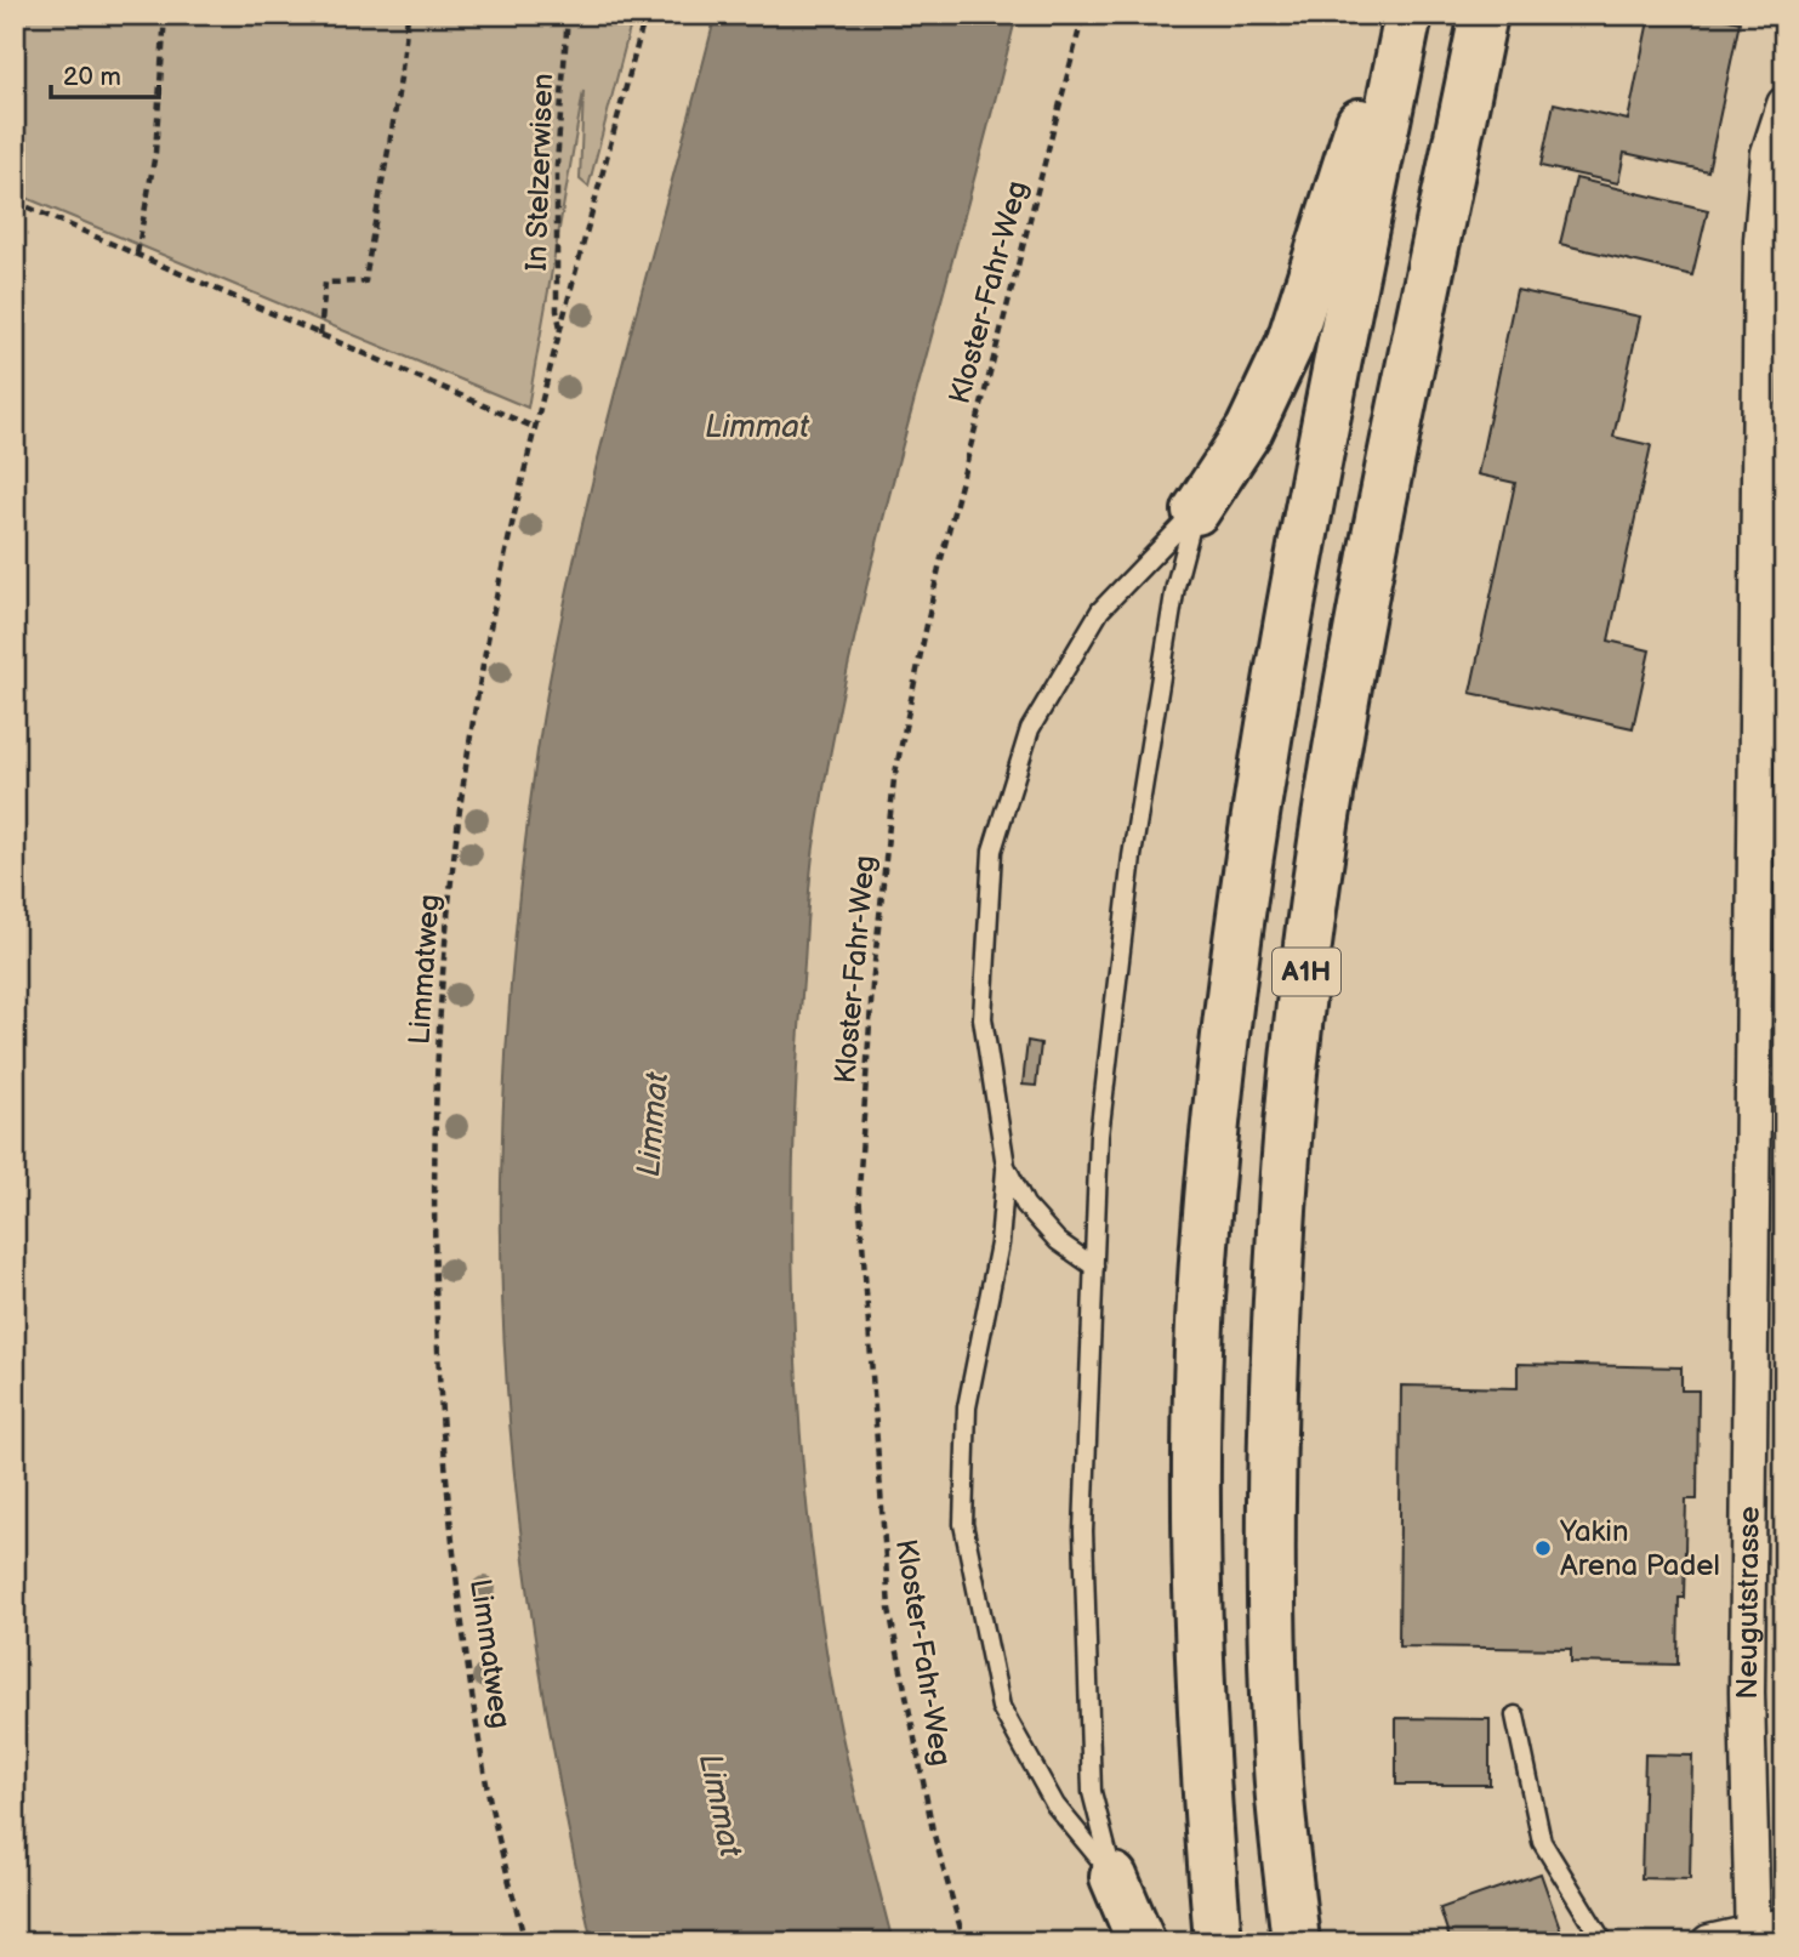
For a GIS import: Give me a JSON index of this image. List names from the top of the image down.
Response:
{
  "streets": {
    "highway": ["A1H"],
    "street": ["Neugutstrasse"],
    "path": ["In Stelzerwisen", "Kloster-Fahr-Weg", "Limmatweg"]
  },
  "crossings": [
    ["In Stelzerwisen", "Limmatweg"]
  ],
  "water": ["Limmat"],
  "places": ["Yakin Arena Padel"],
  "scale_bar": "20 m"
}
